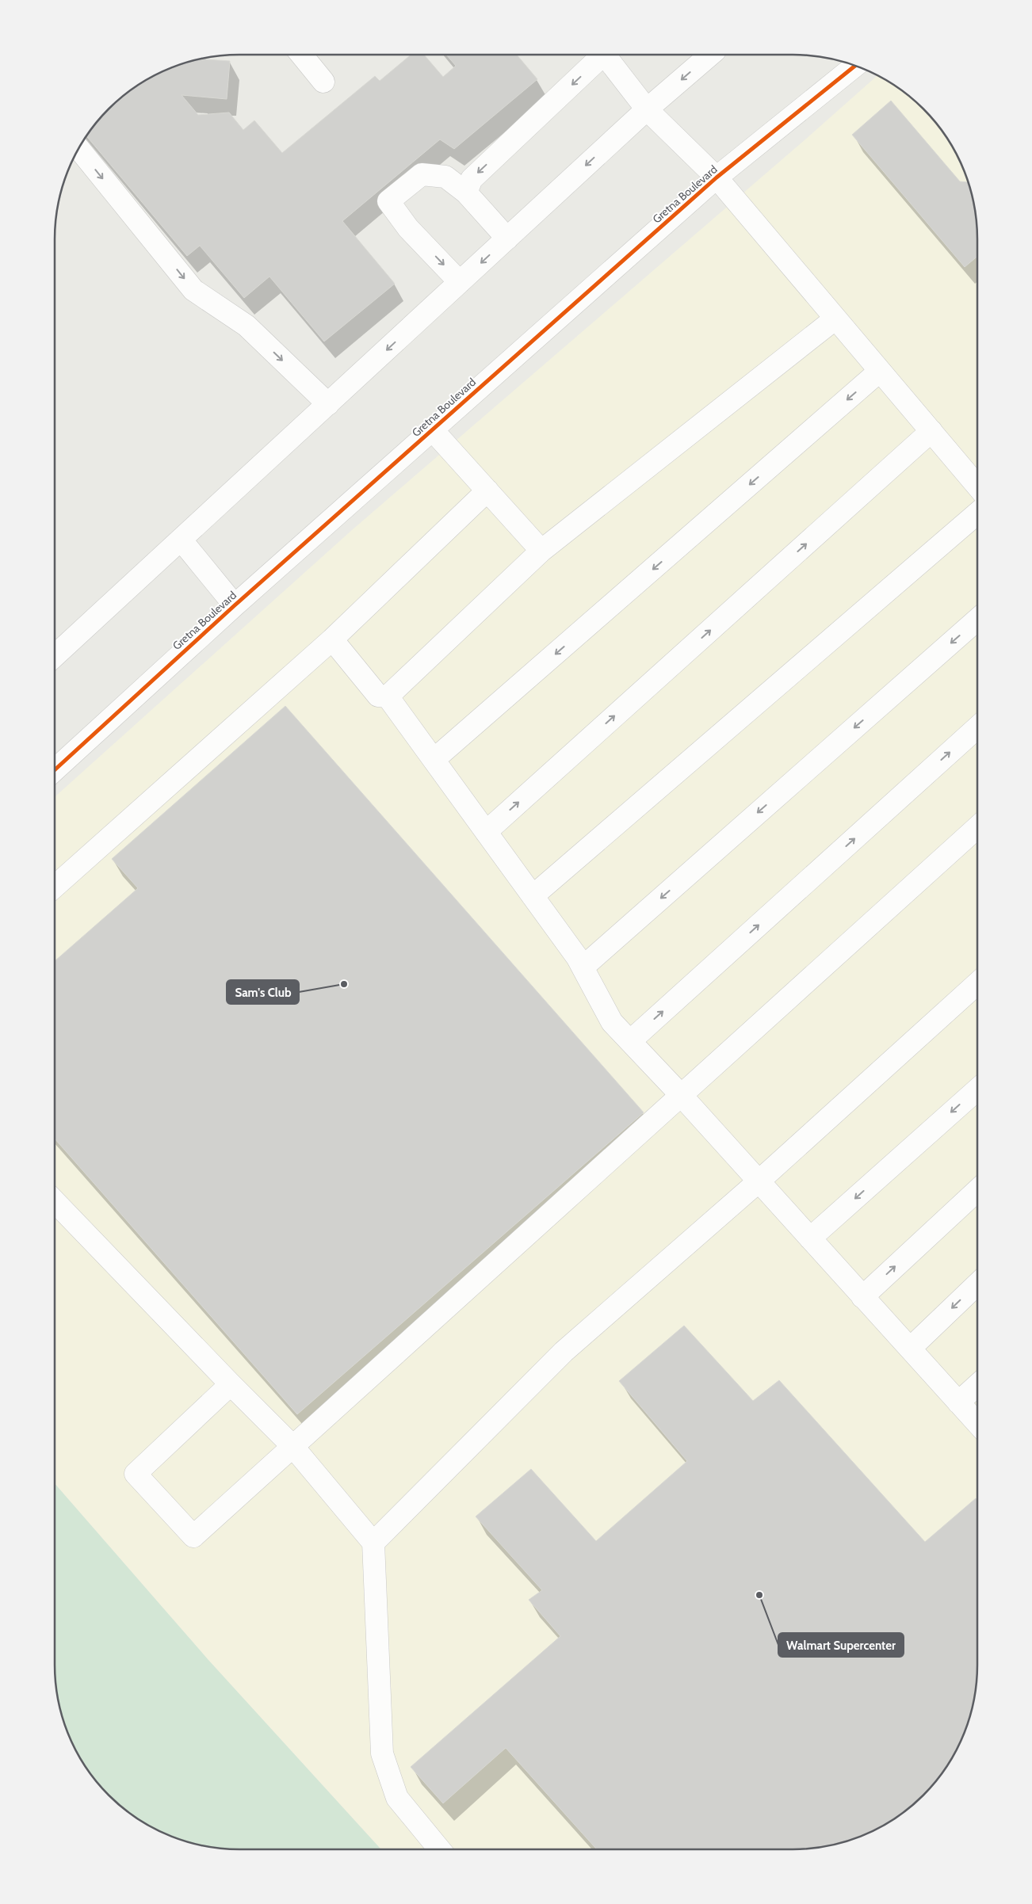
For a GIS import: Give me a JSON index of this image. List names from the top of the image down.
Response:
{
  "streets": {
    "street": ["Gretna Boulevard"]
  },
  "places": ["Sam's Club", "Walmart Supercenter"]
}
